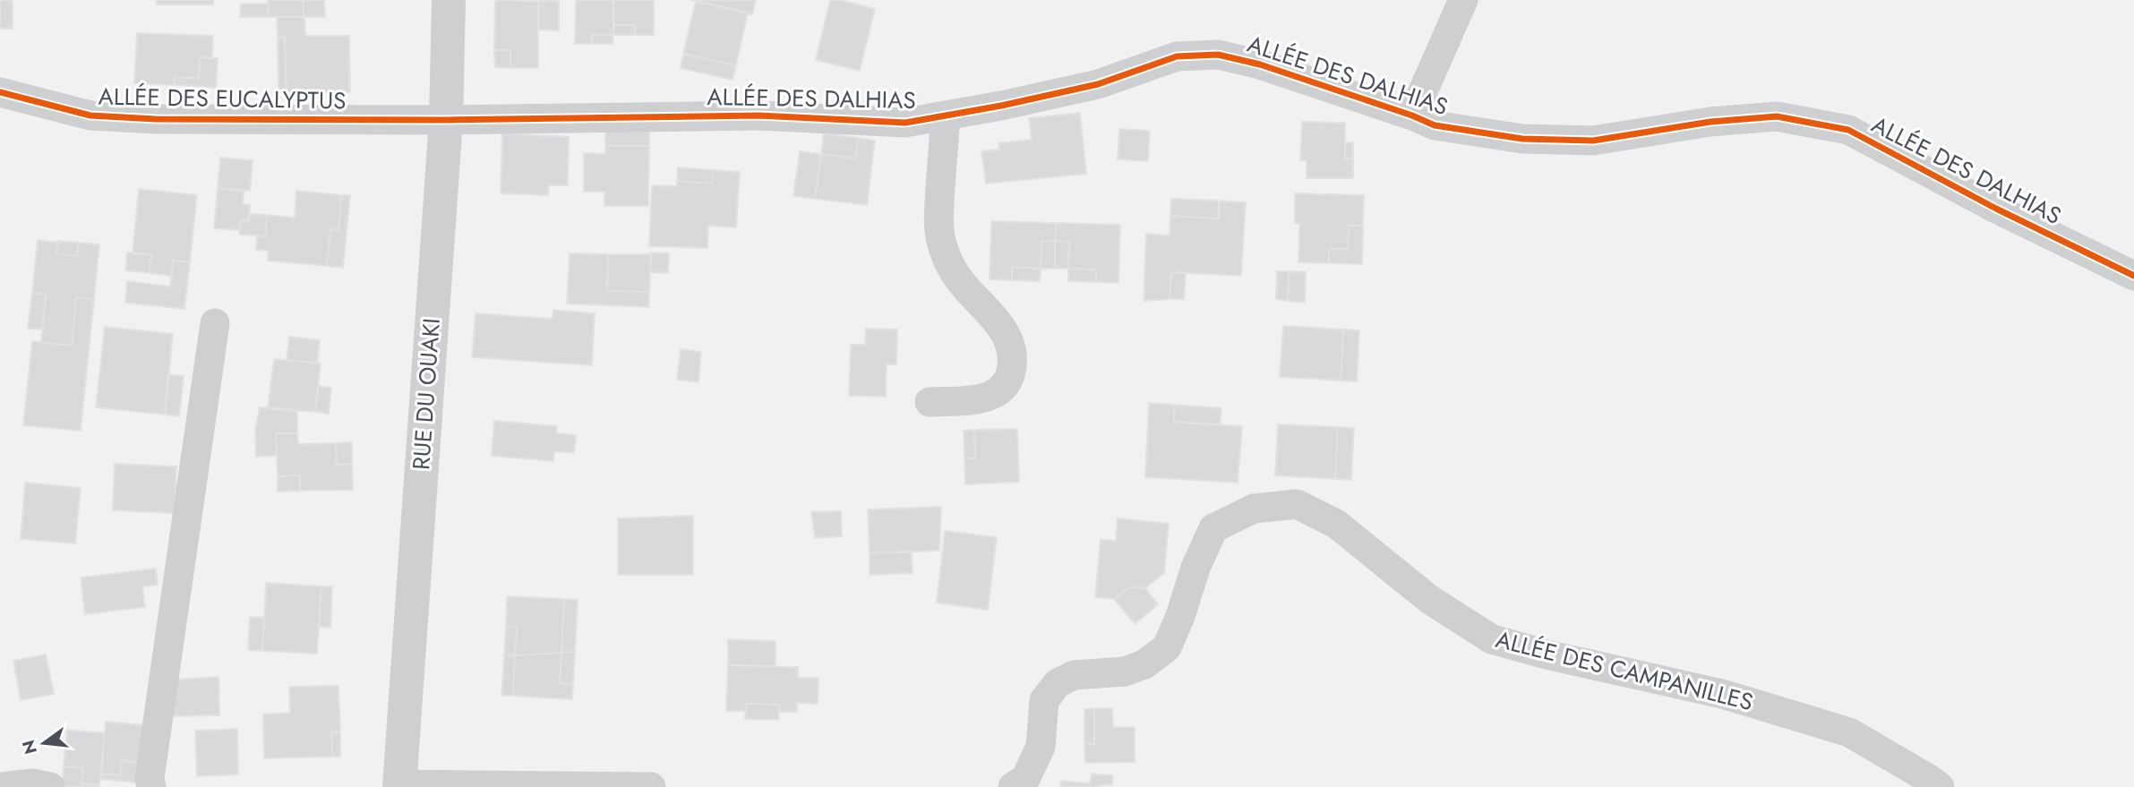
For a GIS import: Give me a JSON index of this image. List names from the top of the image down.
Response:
{
  "streets": {
    "street": [
      "ALLÉE DES DALHIAS",
      "ALLÉE DES EUCALYPTUS",
      "RUE DU OUAKI",
      "ALLÉE DES CAMPANILLES"
    ]
  },
  "crossings": [
    ["ALLÉE DES DALHIAS", "ALLÉE DES EUCALYPTUS"],
    ["ALLÉE DES DALHIAS", "RUE DU OUAKI"],
    ["ALLÉE DES EUCALYPTUS", "RUE DU OUAKI"]
  ],
  "north": "left"
}
